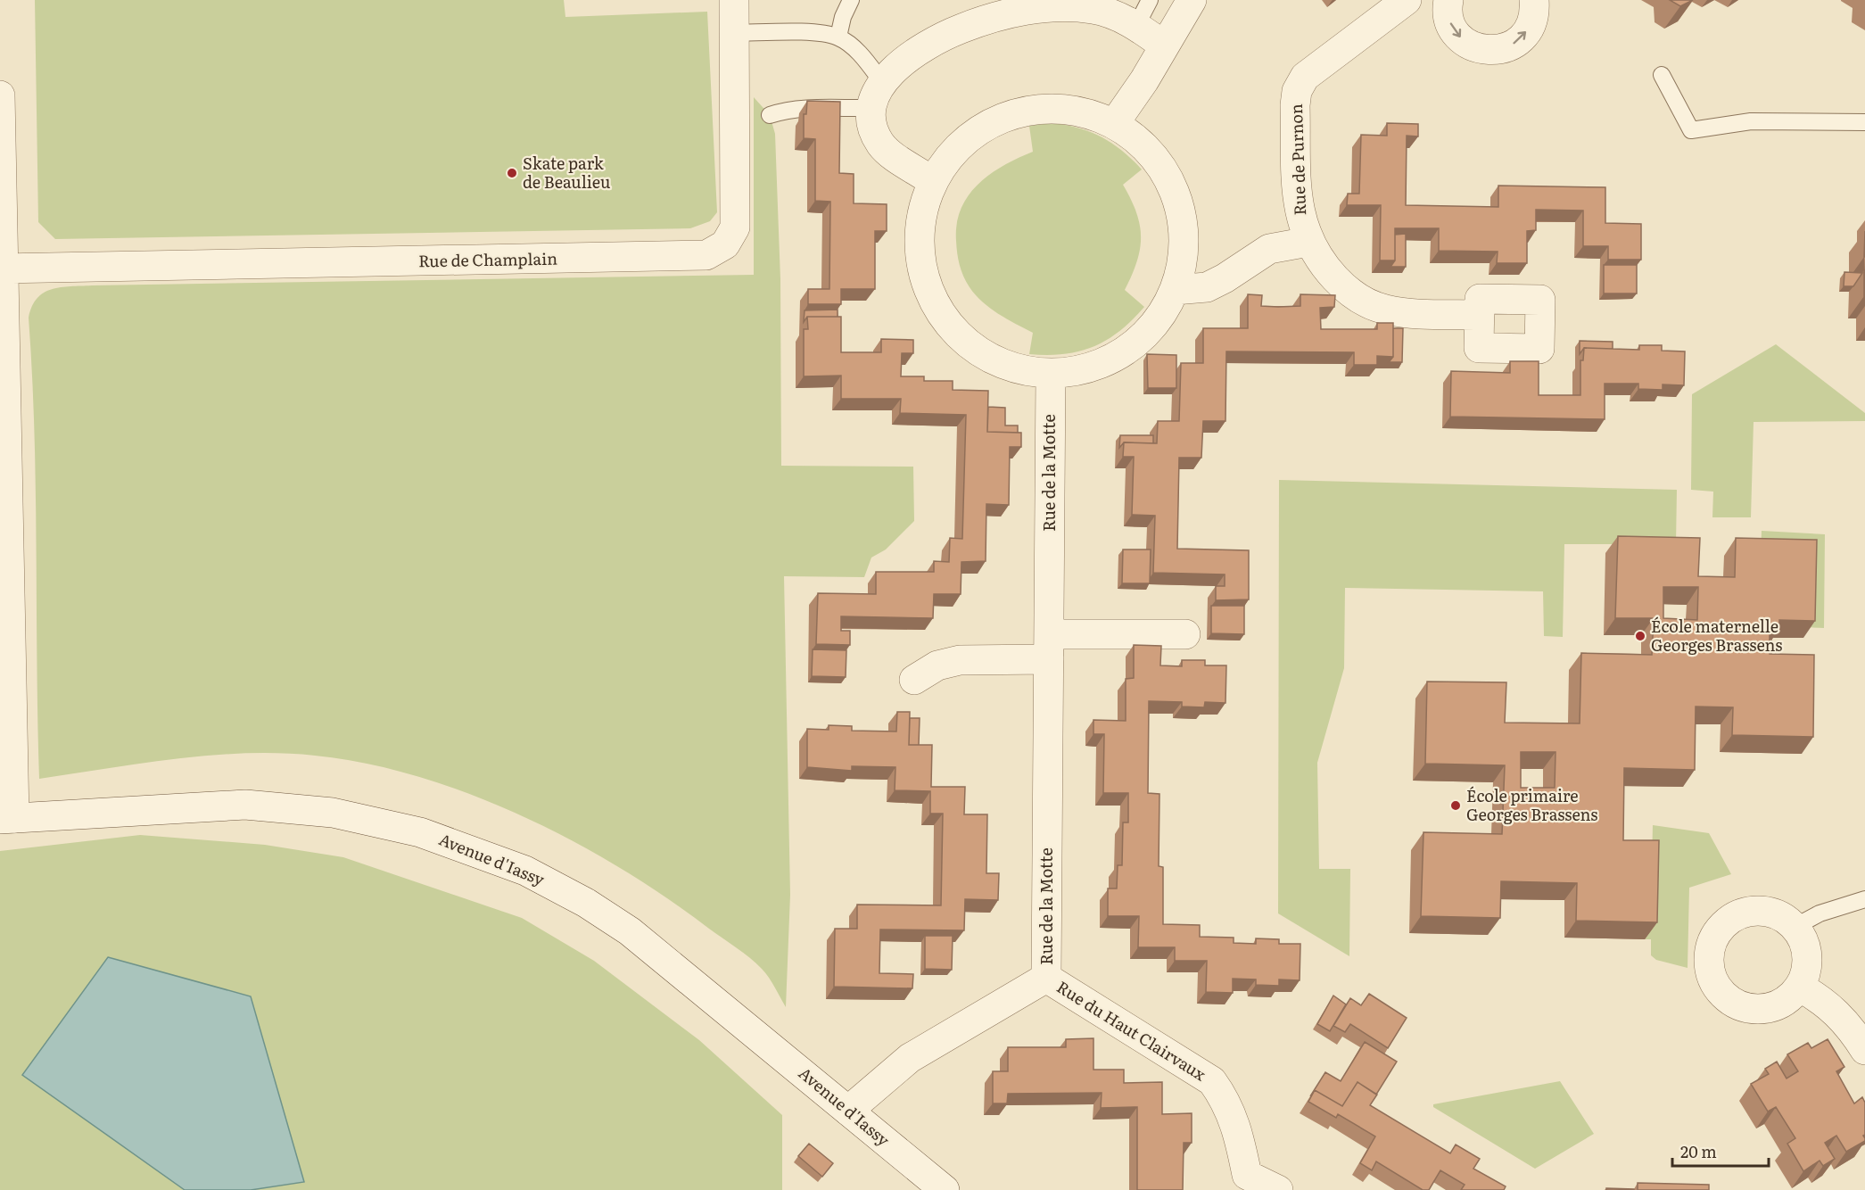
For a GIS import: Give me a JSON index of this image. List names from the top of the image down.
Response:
{
  "streets": {
    "street": [
      "Rue de Purnon",
      "Rue de Champlain",
      "Rue de la Motte",
      "Avenue d'Iassy",
      "Rue du Haut Clairvaux"
    ]
  },
  "crossings": [
    ["Rue de la Motte", "Avenue d'Iassy"],
    ["Rue de la Motte", "Rue du Haut Clairvaux"]
  ],
  "places": ["Skate park de Beaulieu", "École maternelle Georges Brassens", "École primaire Georges Brassens"],
  "scale_bar": "20 m"
}
